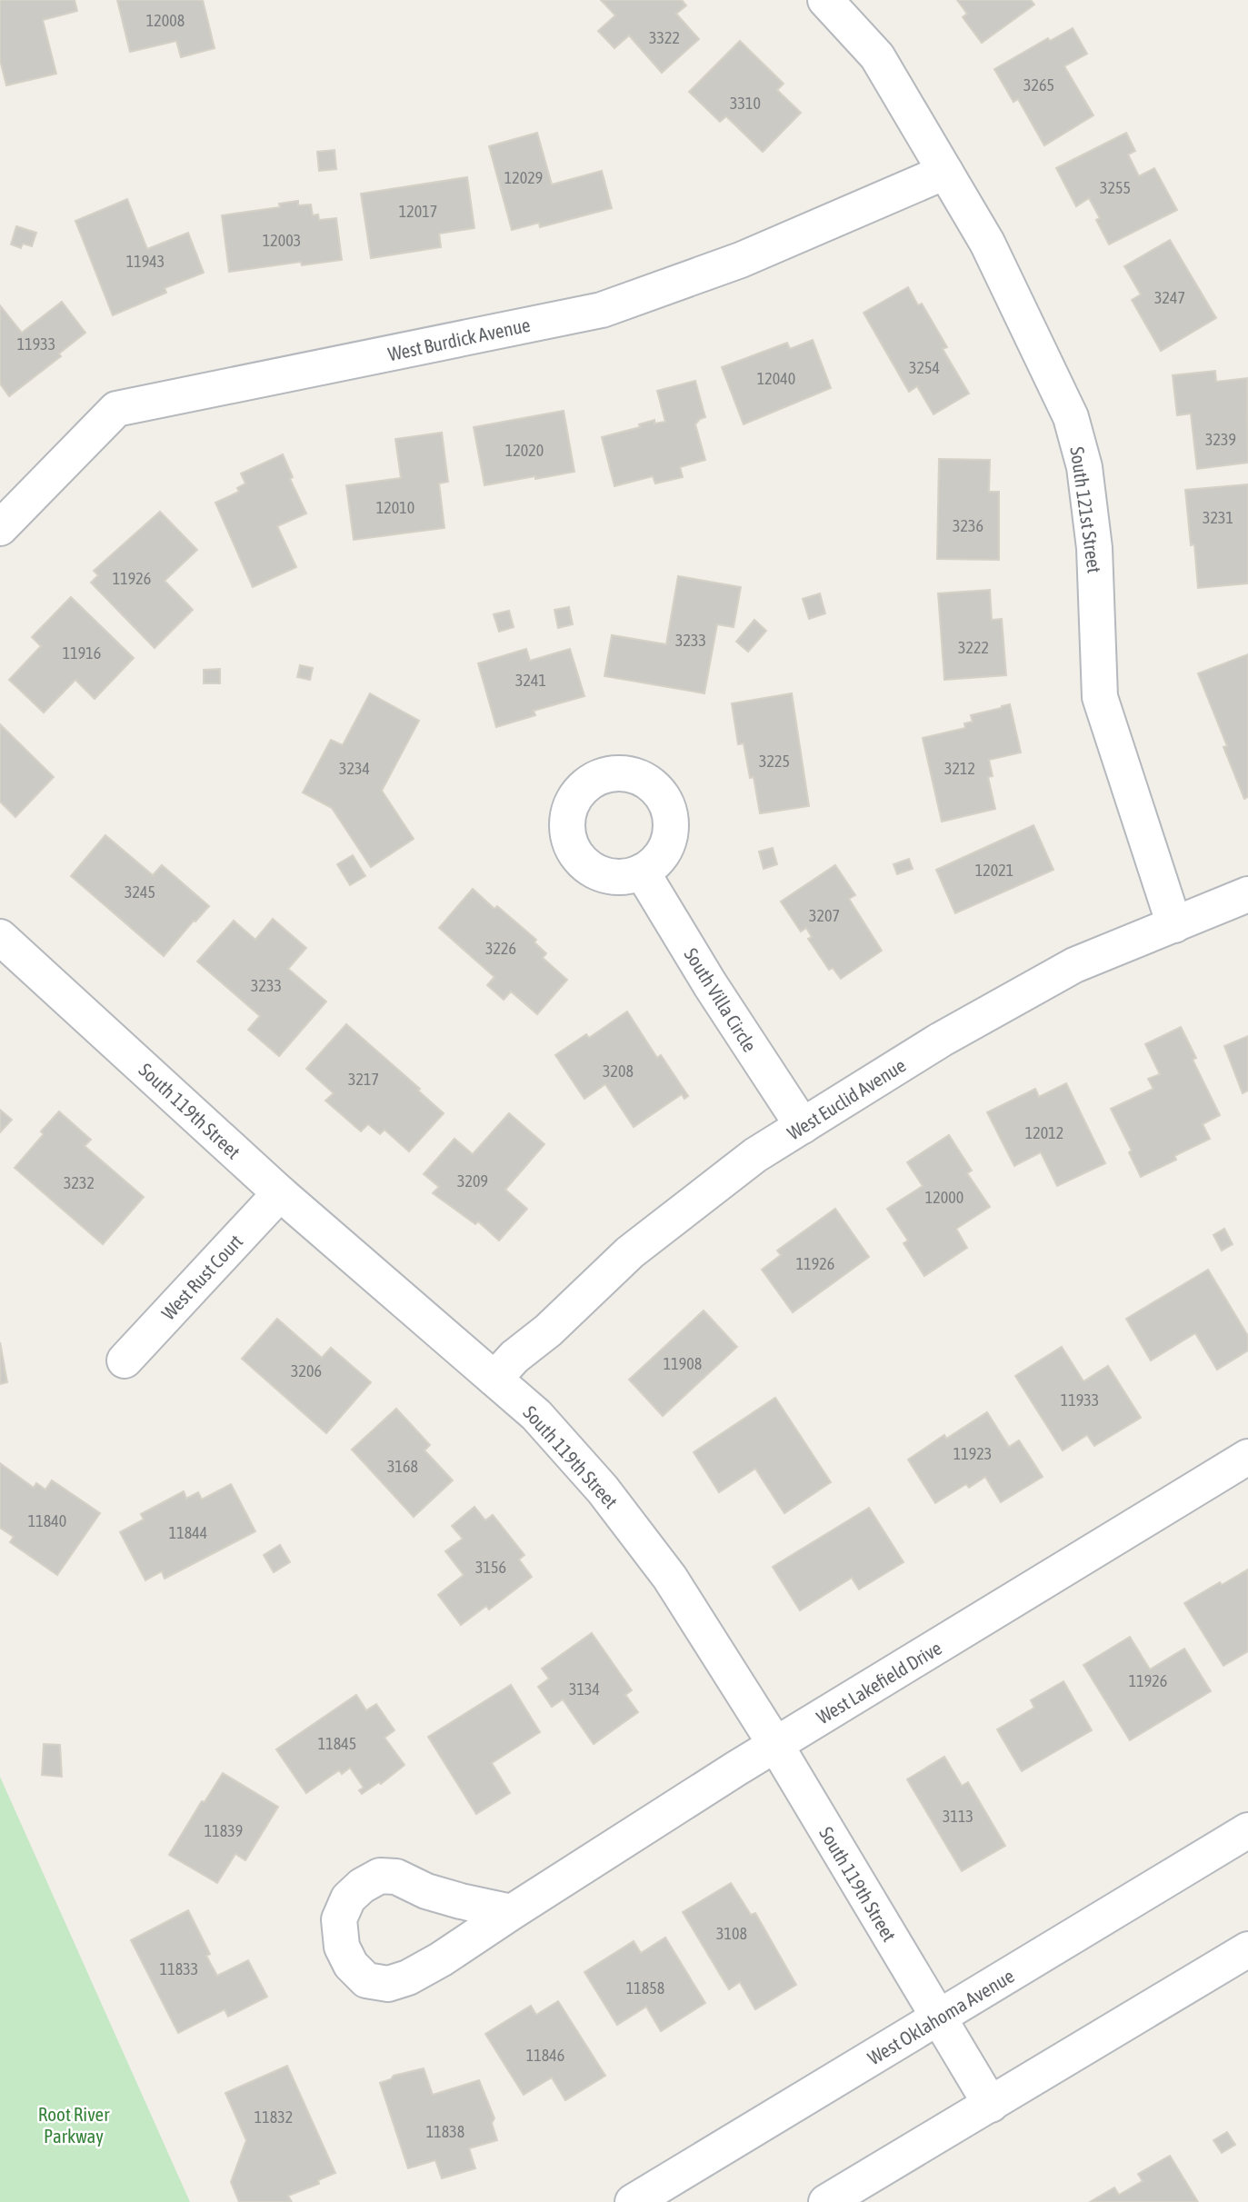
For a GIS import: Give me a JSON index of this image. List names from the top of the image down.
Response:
{
  "streets": {
    "street": [
      "West Burdick Avenue",
      "South 121st Street",
      "South Villa Circle",
      "West Euclid Avenue",
      "South 119th Street",
      "West Rust Court",
      "West Lakefield Drive",
      "West Oklahoma Avenue"
    ]
  },
  "crossings": [
    ["West Burdick Avenue", "South 121st Street"],
    ["South 121st Street", "West Euclid Avenue"],
    ["South Villa Circle", "West Euclid Avenue"],
    ["West Euclid Avenue", "South 119th Street"],
    ["South 119th Street", "West Rust Court"],
    ["South 119th Street", "West Lakefield Drive"],
    ["South 119th Street", "West Oklahoma Avenue"]
  ],
  "parks": ["Root River Parkway"],
  "house_numbers": [
    "12008",
    "3322",
    "3265",
    "3310",
    "12029",
    "3255",
    "12017",
    "12003",
    "11943",
    "3247",
    "11933",
    "3254",
    "12040",
    "3239",
    "12020",
    "12010",
    "3231",
    "3236",
    "11926",
    "3233",
    "3222",
    "11916",
    "3241",
    "3225",
    "3234",
    "3212",
    "12021",
    "3245",
    "3207",
    "3226",
    "3233",
    "3208",
    "3217",
    "12012",
    "3209",
    "3232",
    "12000",
    "11926",
    "11908",
    "3206",
    "11933",
    "11923",
    "3168",
    "11840",
    "11844",
    "3156",
    "11926",
    "3134",
    "11845",
    "3113",
    "11839",
    "3108",
    "11833",
    "11858",
    "11846",
    "11832",
    "11838"
  ]
}
